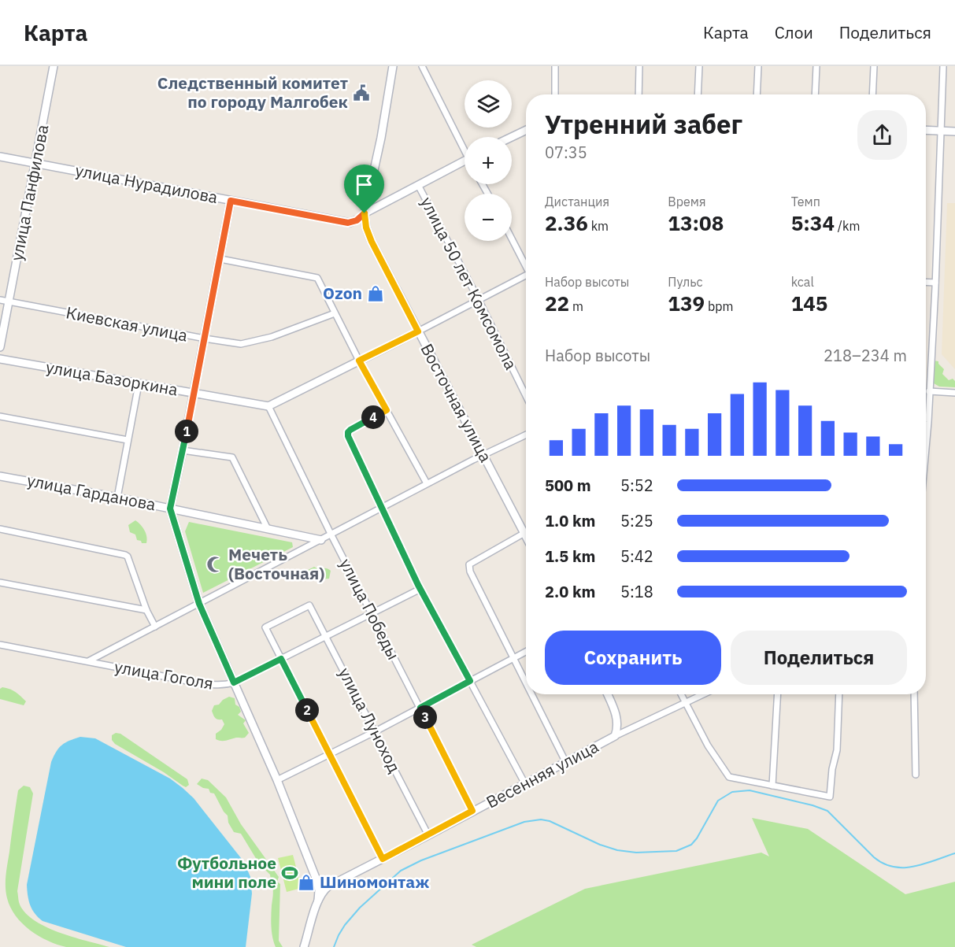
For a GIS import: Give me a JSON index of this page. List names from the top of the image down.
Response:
{
  "streets": {
    "street": [
      "улица Нурадилова",
      "улица Панфилова",
      "улица 50 лет Комсомола",
      "Киевская улица",
      "улица Базоркина",
      "Восточная улица",
      "улица Гарданова",
      "улица Победы",
      "улица Гоголя",
      "улица Луноход",
      "Весенняя улица"
    ]
  },
  "crossings": [
    ["улица Нурадилова", "улица Панфилова"],
    ["улица Нурадилова", "Восточная улица"],
    ["улица Панфилова", "Киевская улица"],
    ["улица Базоркина", "улица Победы"],
    ["улица Победы", "улица Гоголя"],
    ["улица Победы", "Весенняя улица"],
    ["улица Гоголя", "улица Луноход"],
    ["улица Луноход", "Весенняя улица"]
  ],
  "places": {
    "public building": ["Следственный комитет по городу Малгобек"],
    "shop": ["Ozon", "Шиномонтаж"],
    "mosque": ["Мечеть (Восточная)"],
    "sports": ["Футбольное мини поле"]
  },
  "page": {
    "header": "Карта",
    "nav": ["Карта", "Слои", "Поделиться"],
    "map_buttons": ["+", "−"],
    "heading": ["Утренний забег", "07:35"],
    "stats": [
      ["Дистанция", "2.36 km"],
      ["Время", "13:08"],
      ["Темп", "5:34 /km"],
      ["Набор высоты", "22 m"],
      ["Пульс", "139 bpm"],
      ["kcal", "145"]
    ],
    "chart": ["Набор высоты", "218–234 m"],
    "pins": [
      "4",
      "1",
      "2",
      "3"
    ],
    "list": [
      {
        "name": "500 m",
        "note": "5:52"
      },
      {
        "name": "1.0 km",
        "note": "5:25"
      },
      {
        "name": "1.5 km",
        "note": "5:42"
      },
      {
        "name": "2.0 km",
        "note": "5:18"
      }
    ],
    "buttons": ["Сохранить", "Поделиться"]
  }
}
